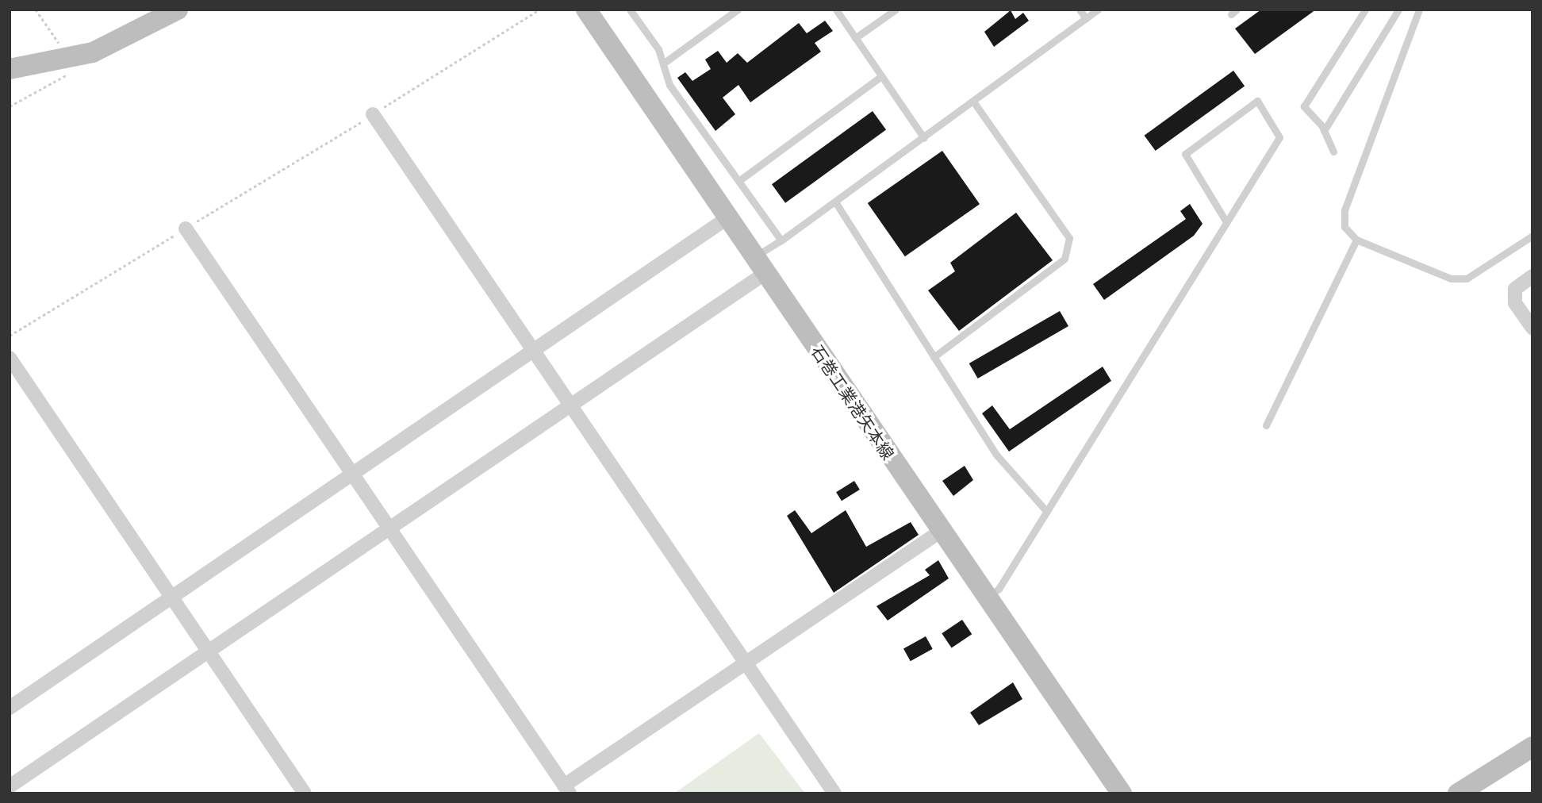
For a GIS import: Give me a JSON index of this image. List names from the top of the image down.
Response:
{
  "streets": {
    "main road": ["石巻工業港矢本線"]
  }
}
